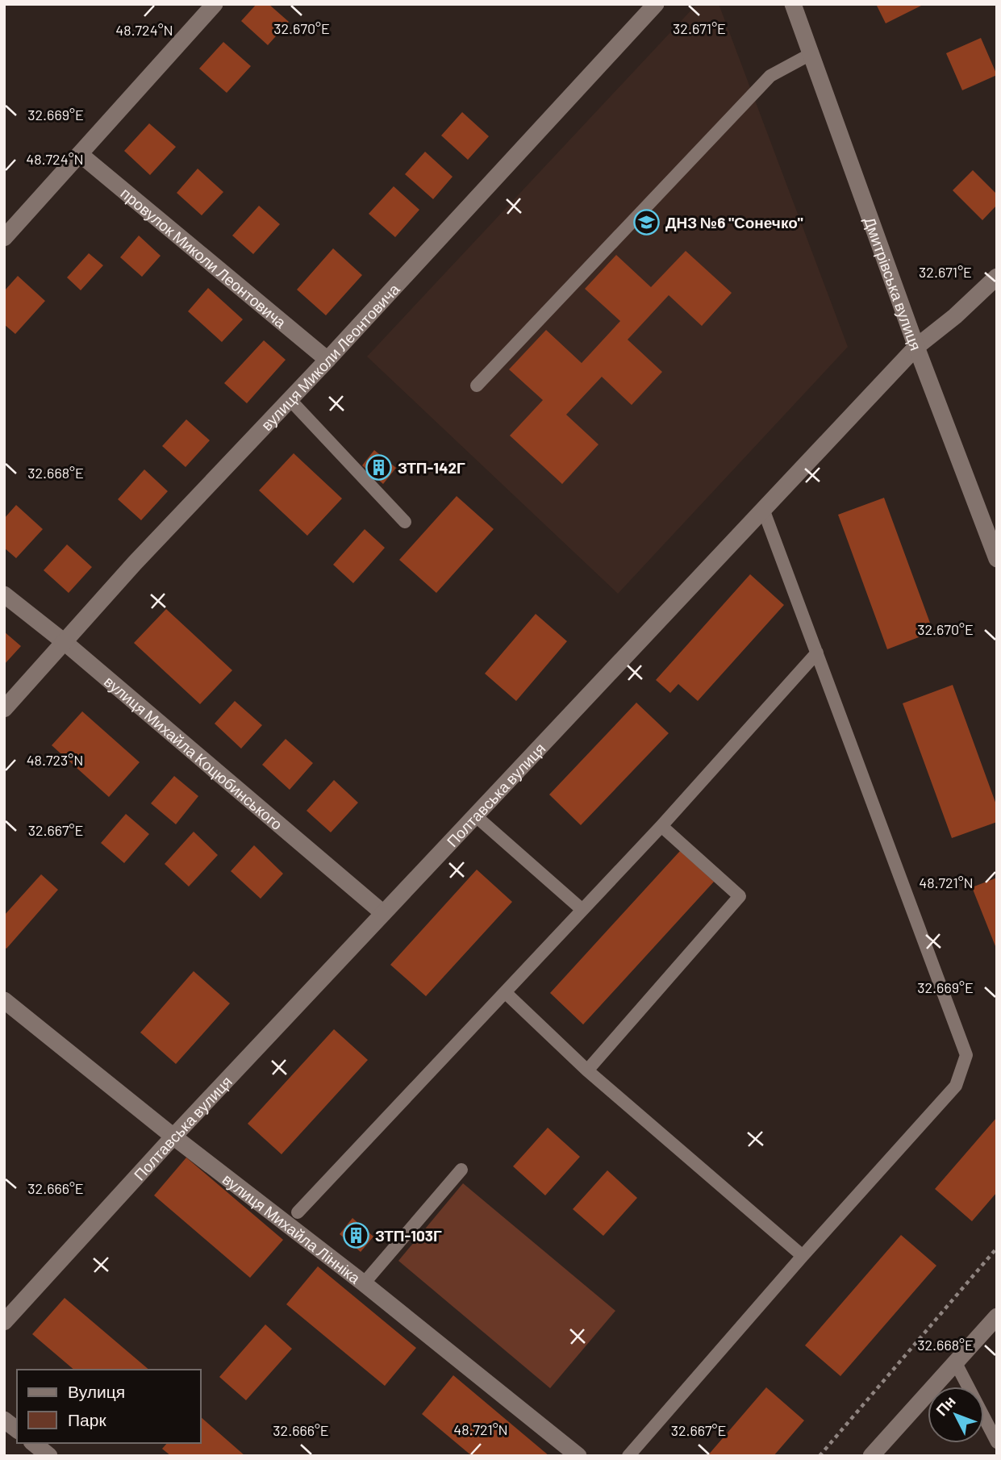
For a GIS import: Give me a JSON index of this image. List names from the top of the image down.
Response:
{
  "streets": {
    "street": [
      "провулок Миколи Леонтовича",
      "Дмитрівська вулиця",
      "вулиця Миколи Леонтовича",
      "вулиця Михайла Коцюбинського",
      "Полтавська вулиця",
      "вулиця Михайла Лінніка"
    ]
  },
  "crossings": [
    ["провулок Миколи Леонтовича", "вулиця Миколи Леонтовича"],
    ["Дмитрівська вулиця", "Полтавська вулиця"],
    ["вулиця Миколи Леонтовича", "вулиця Михайла Коцюбинського"],
    ["вулиця Михайла Коцюбинського", "Полтавська вулиця"],
    ["Полтавська вулиця", "вулиця Михайла Лінніка"]
  ],
  "places": {
    "school or university": ["ДНЗ №6 \"Сонечко\""],
    "building": ["ЗТП-142Г", "ЗТП-103Г"]
  },
  "legend": ["Вулиця", "Парк"],
  "north": "top left",
  "coordinates": [
    "32.670°E",
    "32.671°E",
    "48.724°N",
    "32.669°E",
    "32.668°E",
    "48.723°N",
    "32.667°E",
    "48.721°N",
    "32.666°E"
  ]
}
